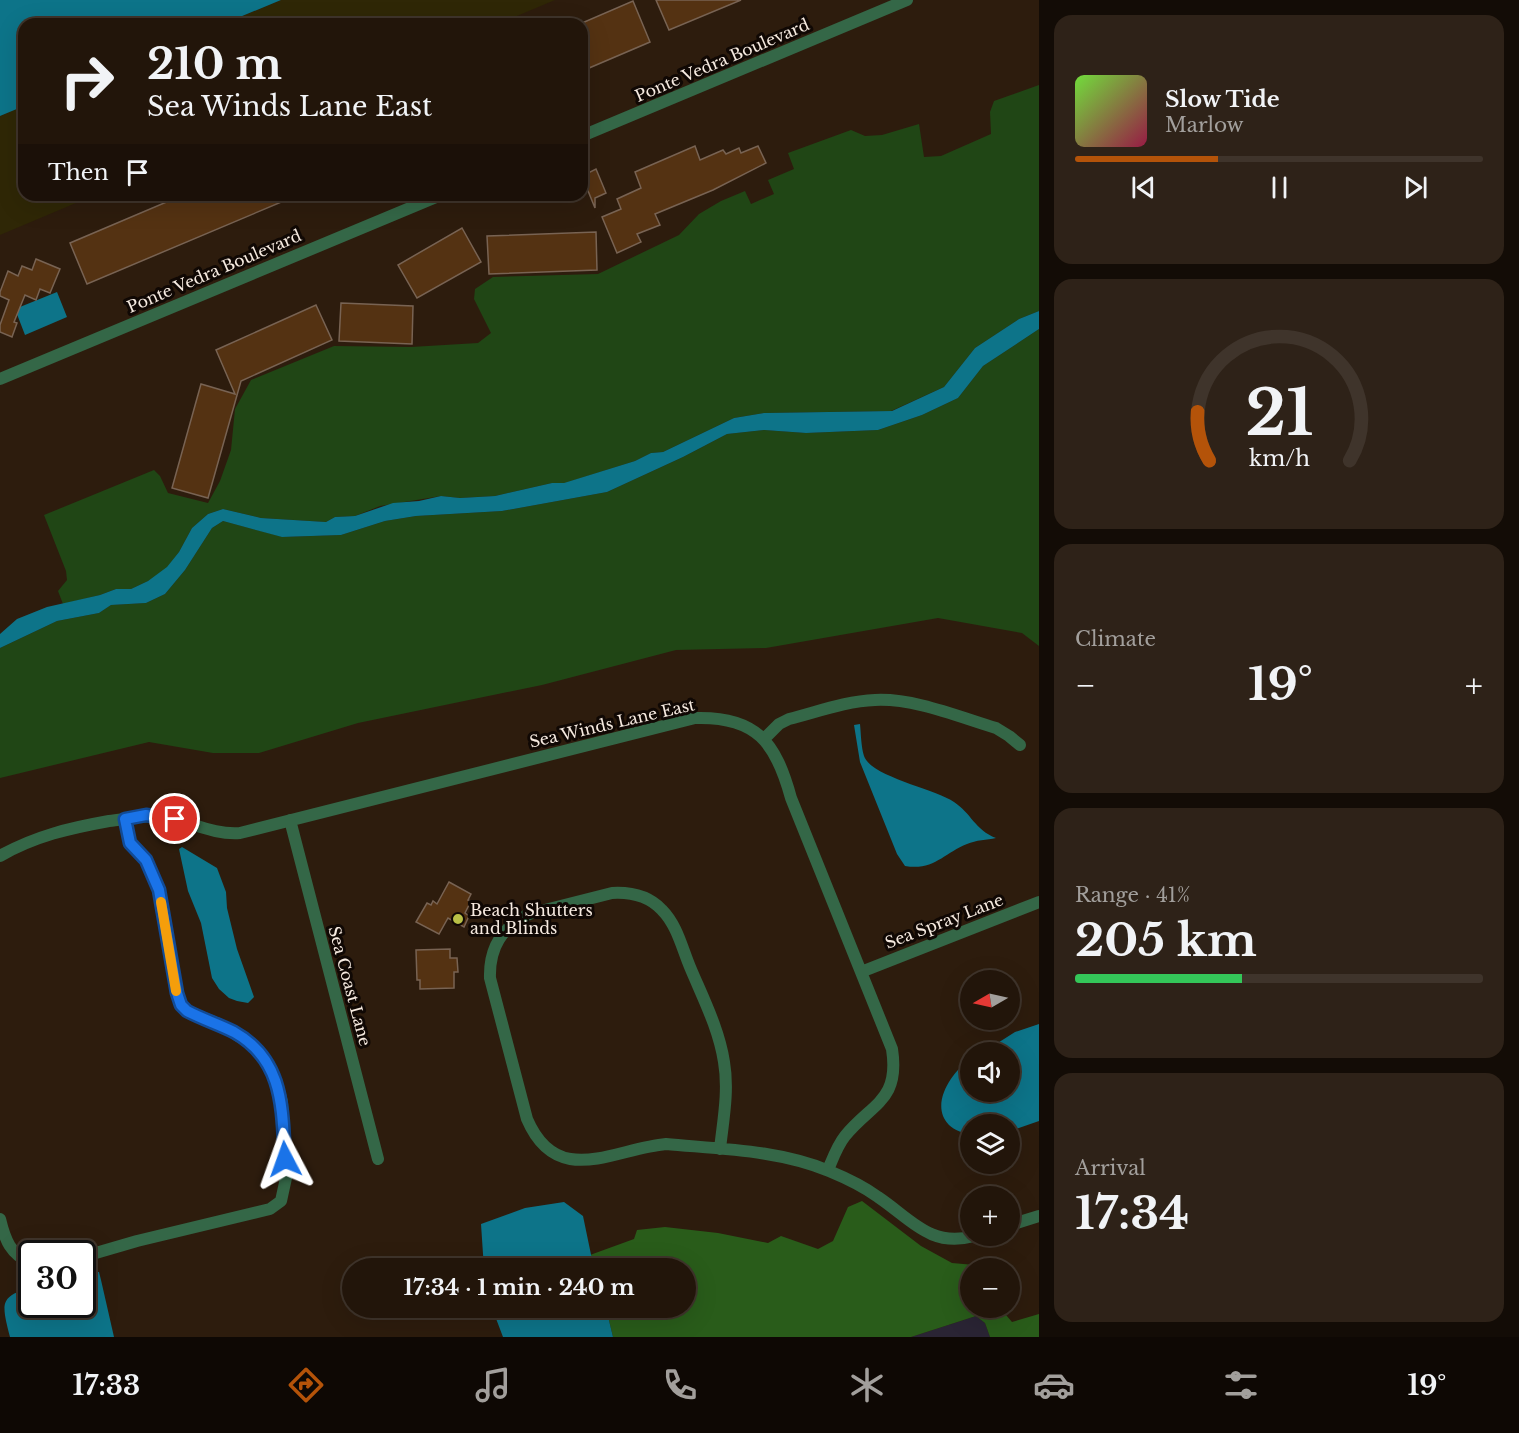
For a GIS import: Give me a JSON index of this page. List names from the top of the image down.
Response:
{
  "streets": {
    "street": [
      "Ponte Vedra Boulevard",
      "Sea Winds Lane East",
      "Sea Spray Lane",
      "Sea Coast Lane"
    ]
  },
  "crossings": [
    ["Sea Winds Lane East", "Sea Spray Lane"],
    ["Sea Winds Lane East", "Sea Coast Lane"]
  ],
  "places": ["Beach Shutters and Blinds"],
  "north": "left",
  "page": {
    "turn": ["210 m", "Sea Winds Lane East"],
    "song": ["Slow Tide", "Marlow"],
    "then": "Then",
    "tile": [
      "Climate",
      ["Range · 41%", "205 km"],
      ["Arrival", "17:34"]
    ],
    "heat": ["−", "19°", "+"],
    "map_buttons": ["+", "−"],
    "limit": "30",
    "trip": "17:34 · 1 min · 240 m",
    "tabs": ["17:33", "19°"],
    "gauge": ["21", "km/h"]
  }
}
